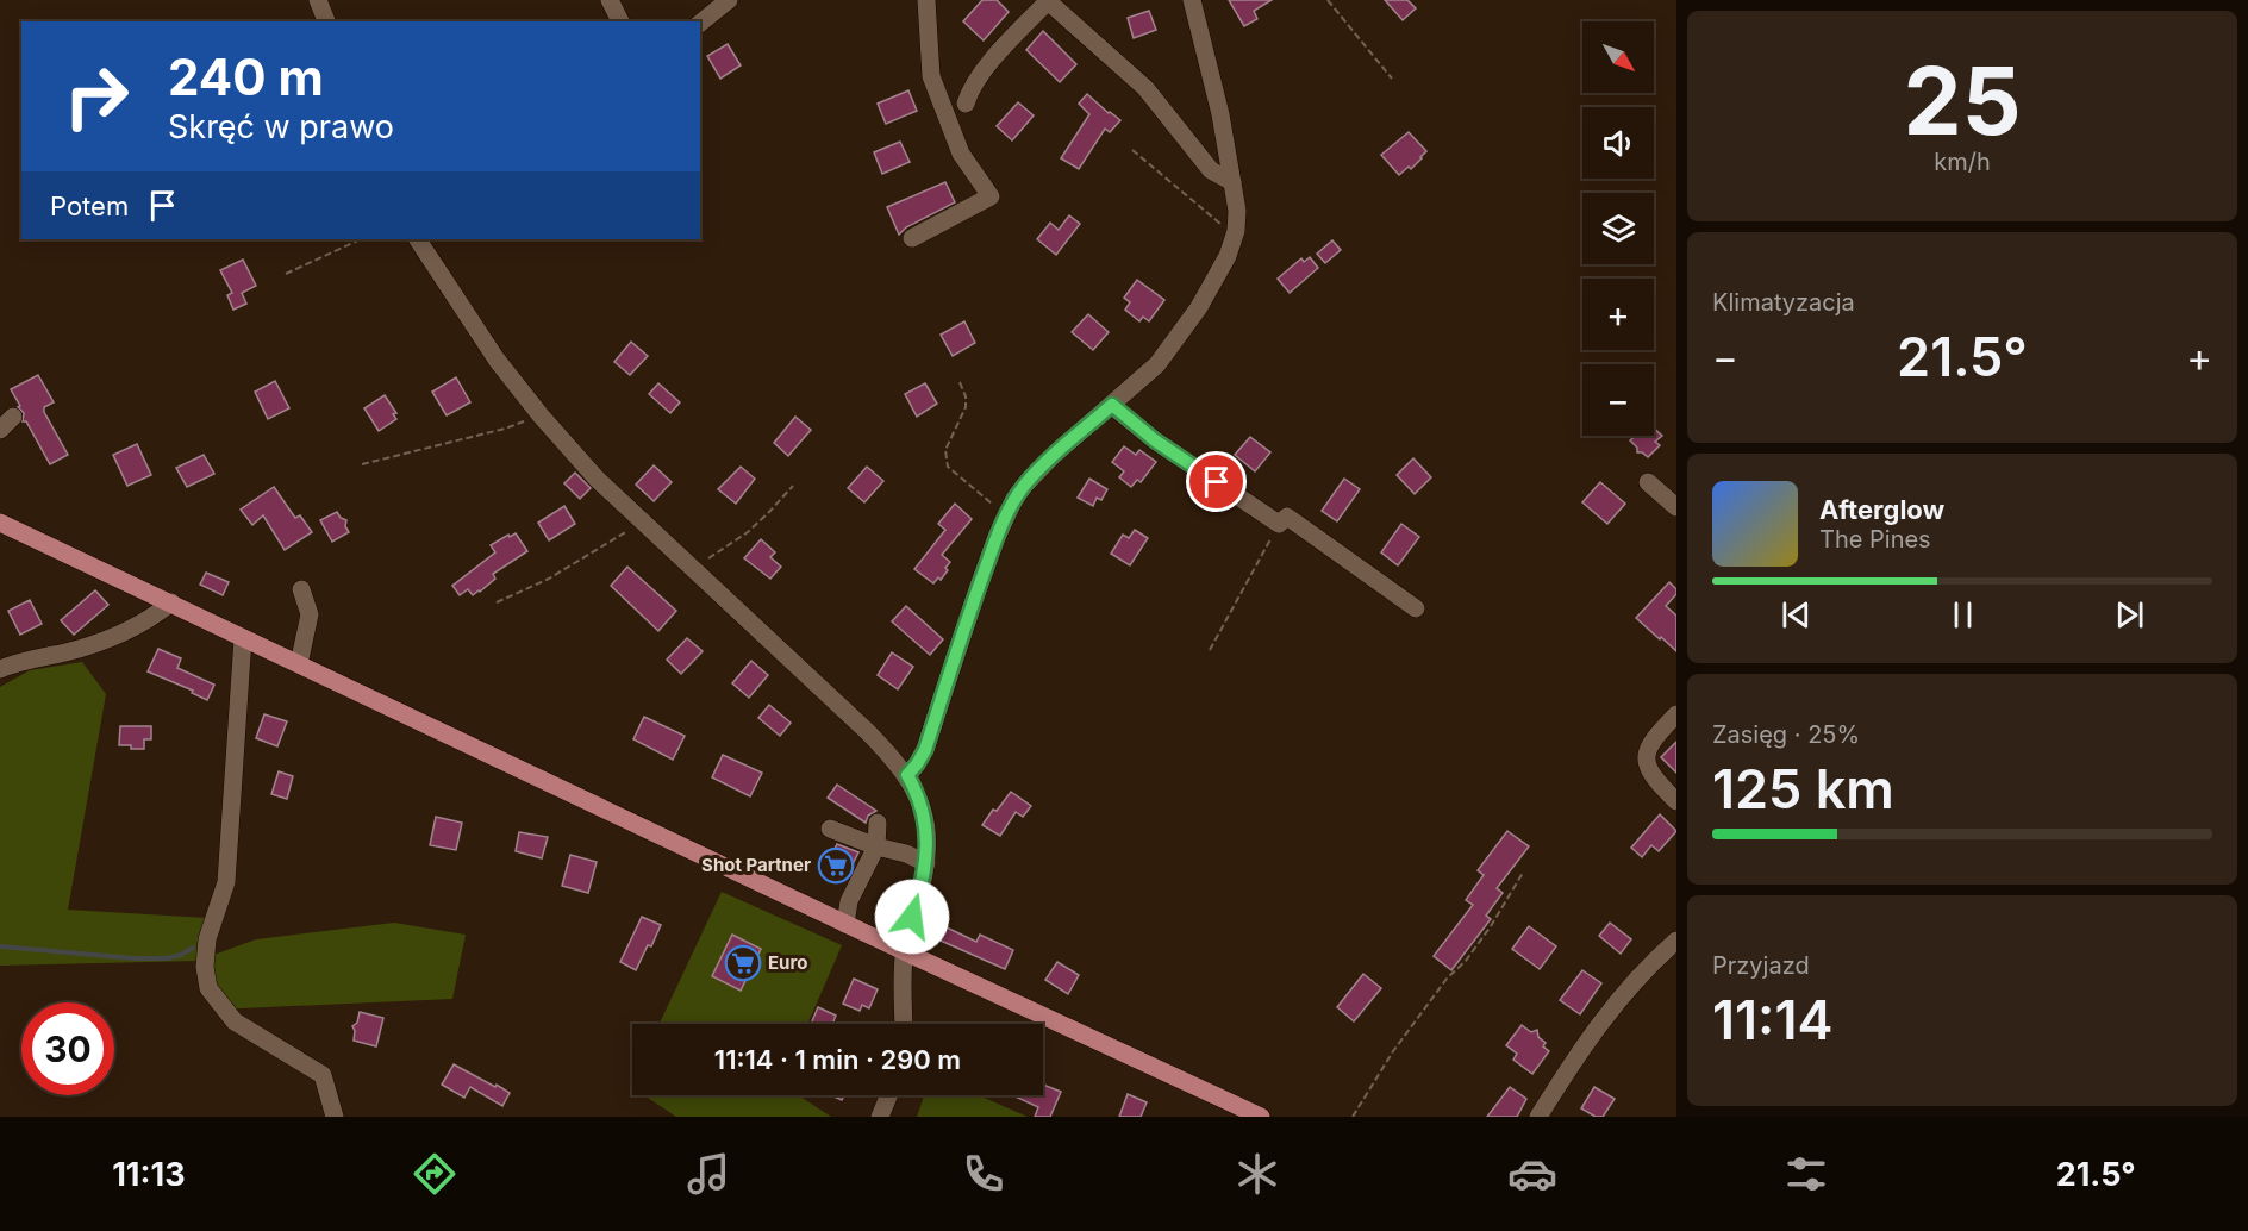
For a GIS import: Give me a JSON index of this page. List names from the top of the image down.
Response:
{
  "places": {
    "supermarket": ["Shot Partner", "Euro"]
  },
  "north": "bottom right",
  "page": {
    "tile": [
      ["25", "km/h"],
      "Klimatyzacja",
      ["Zasięg · 25%", "125 km"],
      ["Przyjazd", "11:14"]
    ],
    "map_buttons": ["+", "−"],
    "turn": ["240 m", "Skręć w prawo"],
    "then": "Potem",
    "heat": ["−", "21.5°", "+"],
    "song": ["Afterglow", "The Pines"],
    "limit": "30",
    "trip": "11:14 · 1 min · 290 m",
    "tabs": ["11:13", "21.5°"]
  }
}
